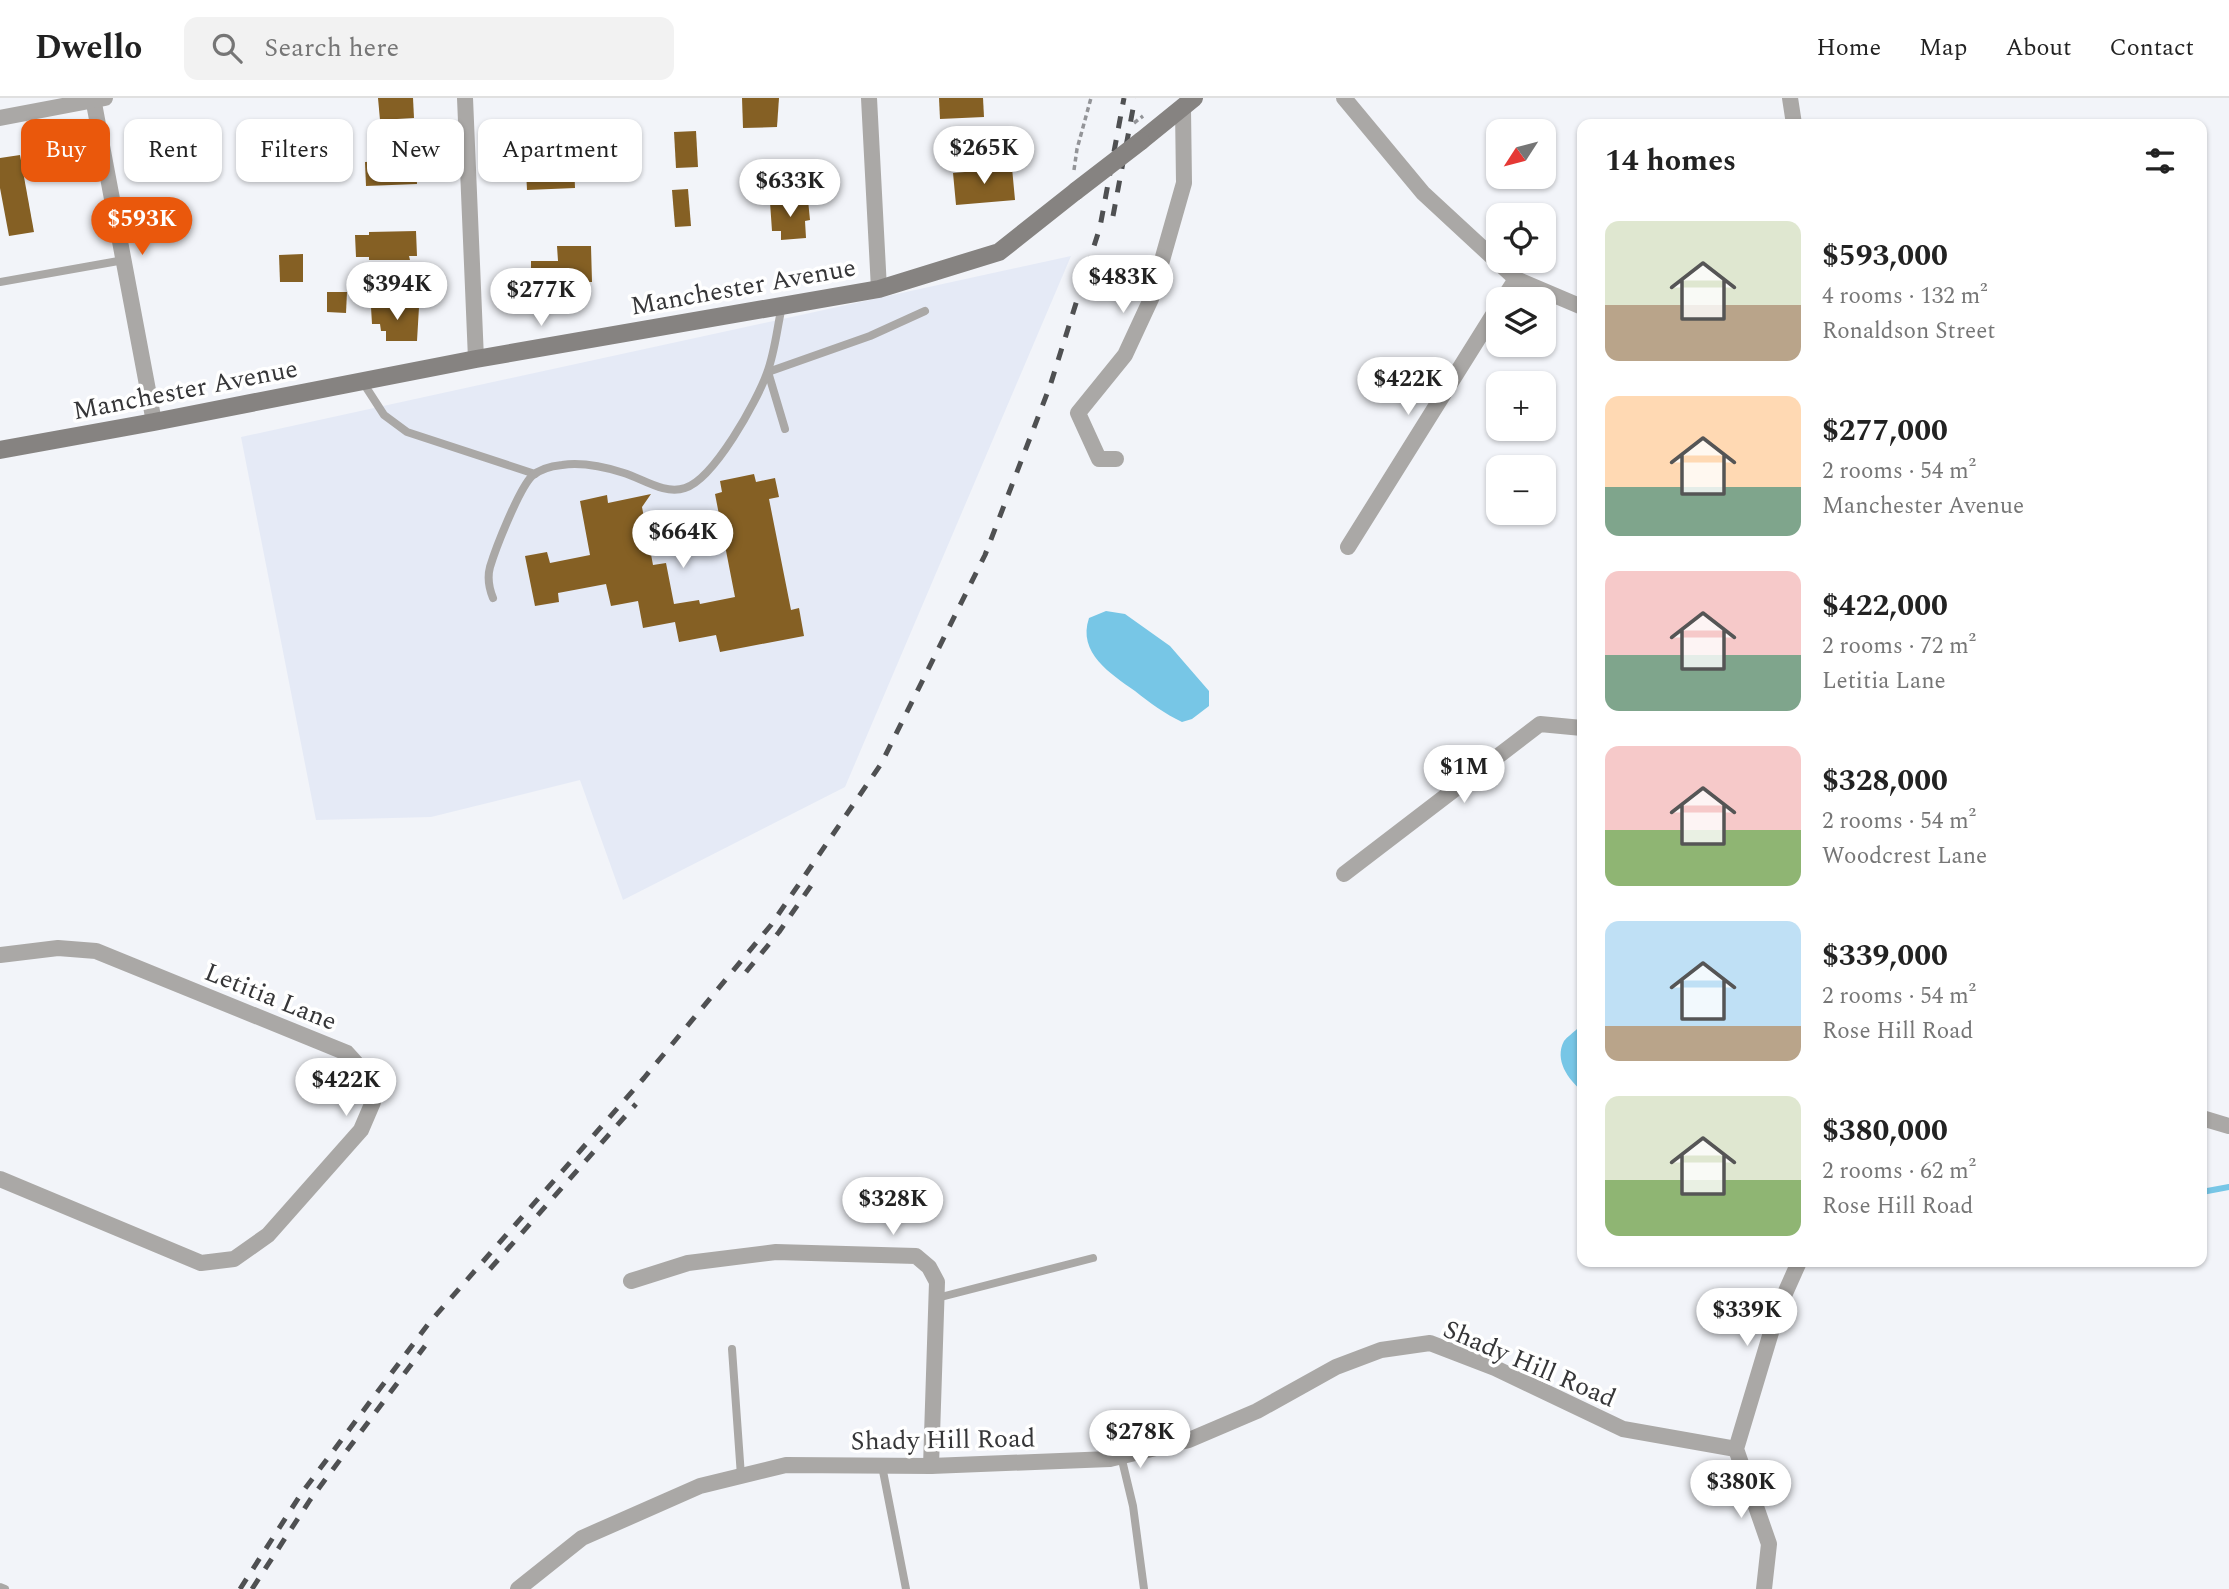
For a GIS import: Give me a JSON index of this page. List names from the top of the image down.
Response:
{
  "streets": {
    "street": ["Manchester Avenue", "Letitia Lane", "Shady Hill Road"]
  },
  "north": "bottom left",
  "page": {
    "header": "Dwello",
    "search": "Search here",
    "nav": [
      "Home",
      "Map",
      "About",
      "Contact"
    ],
    "map_buttons": ["+", "−"],
    "chip": [
      "Buy",
      "Rent",
      "Filters",
      "New",
      "Apartment"
    ],
    "heading": "14 homes",
    "price": [
      "$265K",
      "$633K",
      "$593K",
      "$483K",
      "$394K",
      "$277K",
      "$422K",
      "$664K",
      "$1M",
      "$422K",
      "$328K",
      "$339K",
      "$278K",
      "$380K"
    ],
    "list": [
      {
        "name": "$593,000",
        "note": "4 rooms · 132 m² · Ronaldson Street"
      },
      {
        "name": "$277,000",
        "note": "2 rooms · 54 m² · Manchester Avenue"
      },
      {
        "name": "$422,000",
        "note": "2 rooms · 72 m² · Letitia Lane"
      },
      {
        "name": "$328,000",
        "note": "2 rooms · 54 m² · Woodcrest Lane"
      },
      {
        "name": "$339,000",
        "note": "2 rooms · 54 m² · Rose Hill Road"
      },
      {
        "name": "$380,000",
        "note": "2 rooms · 62 m² · Rose Hill Road"
      }
    ]
  }
}
